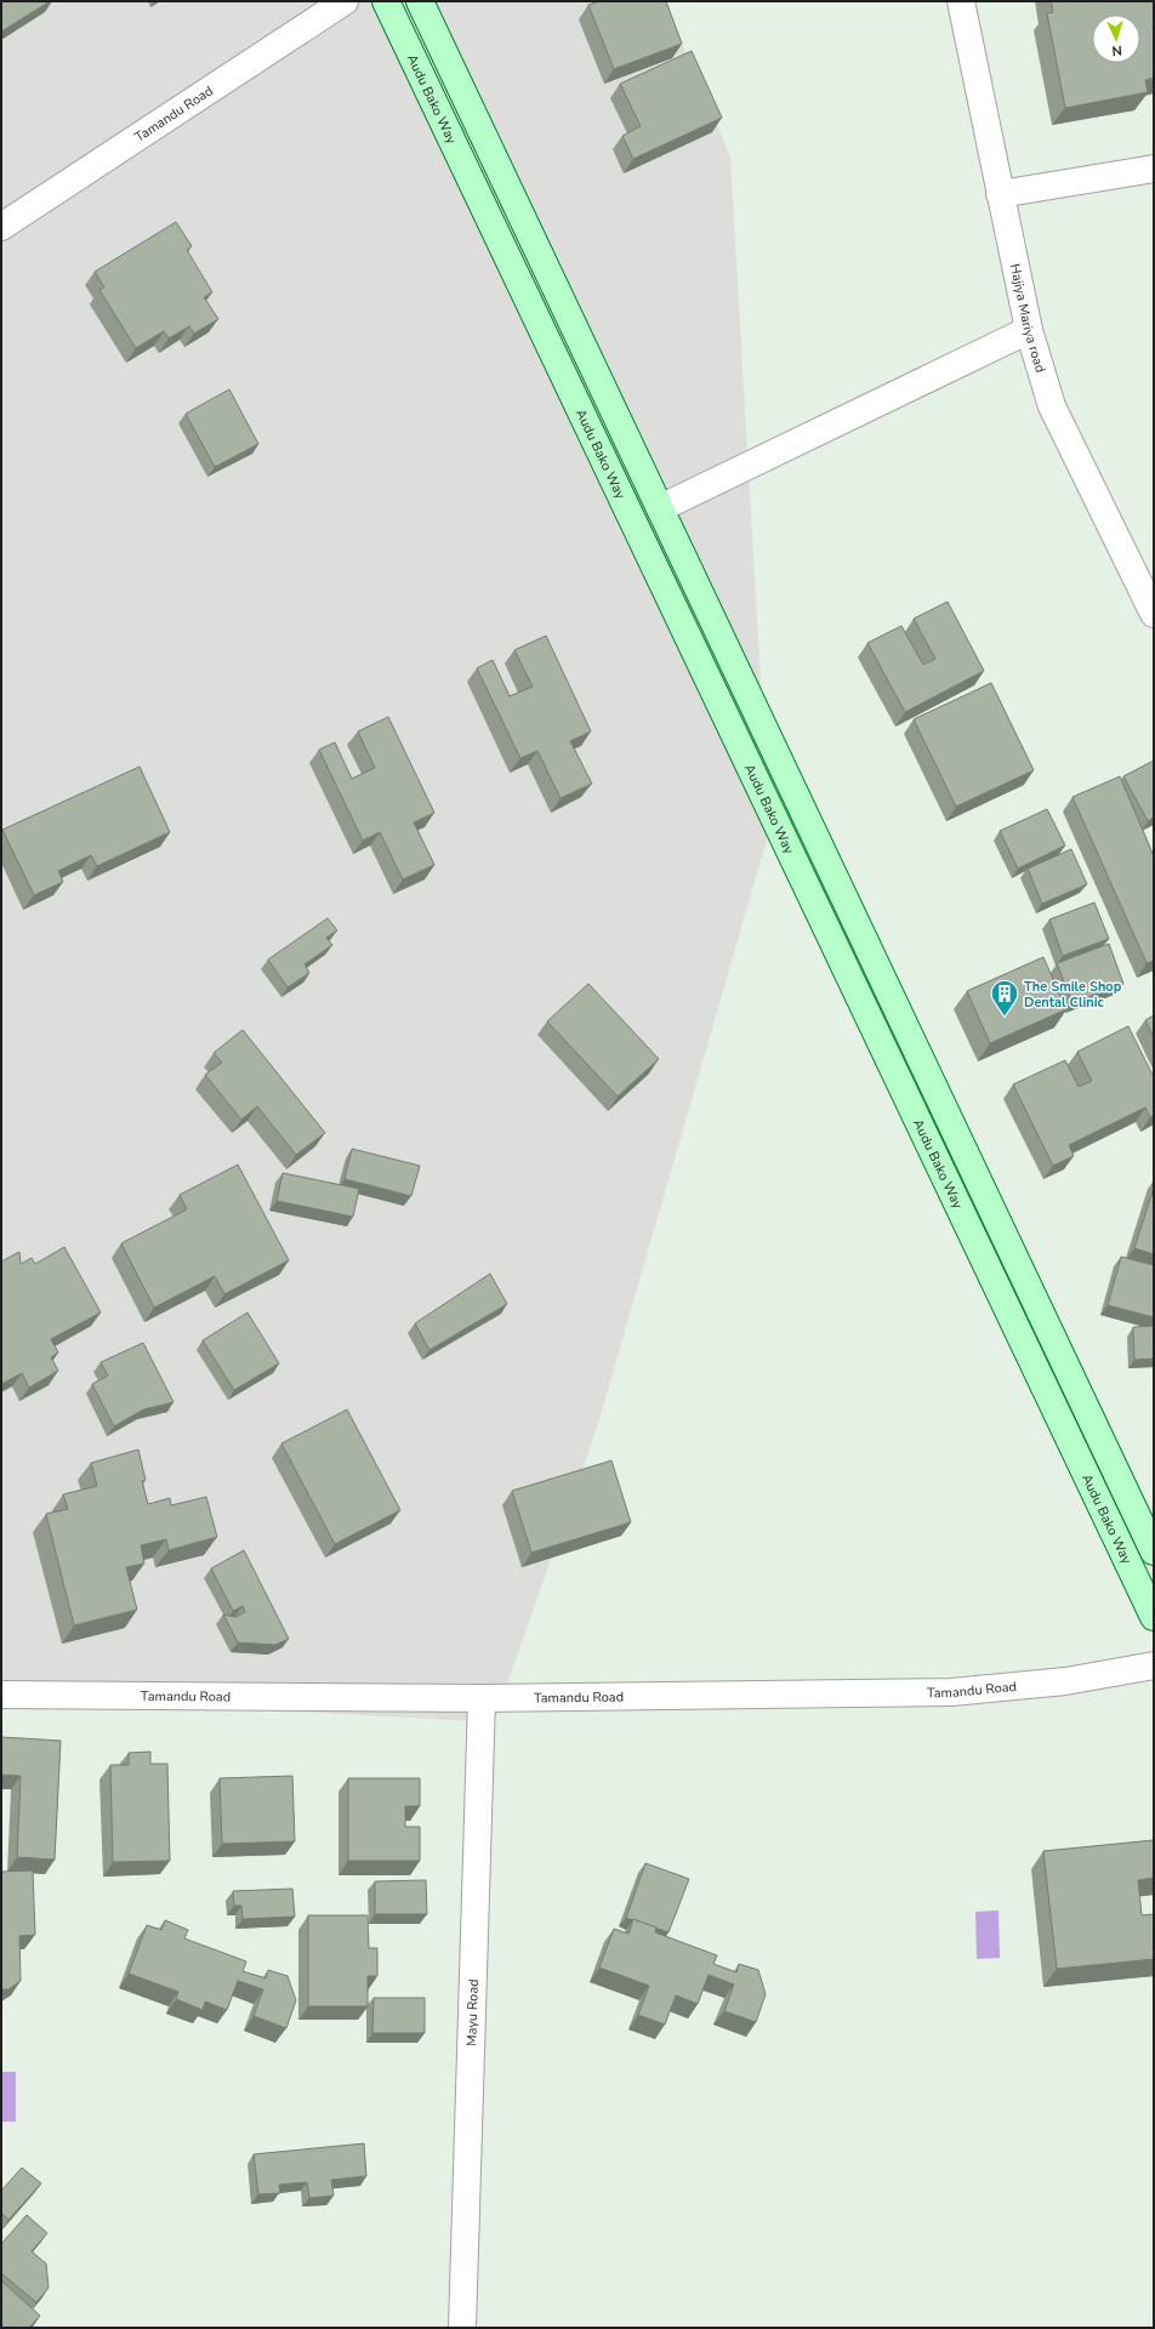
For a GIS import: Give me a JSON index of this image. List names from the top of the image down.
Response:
{
  "streets": {
    "main road": ["Audu Bako Way"],
    "street": ["Tamandu Road", "Hajiya Mariya road", "Mayu Road"]
  },
  "crossings": [
    ["Tamandu Road", "Mayu Road"]
  ],
  "places": {
    "building": ["The Smile Shop Dental Clinic"]
  },
  "north": "bottom"
}
